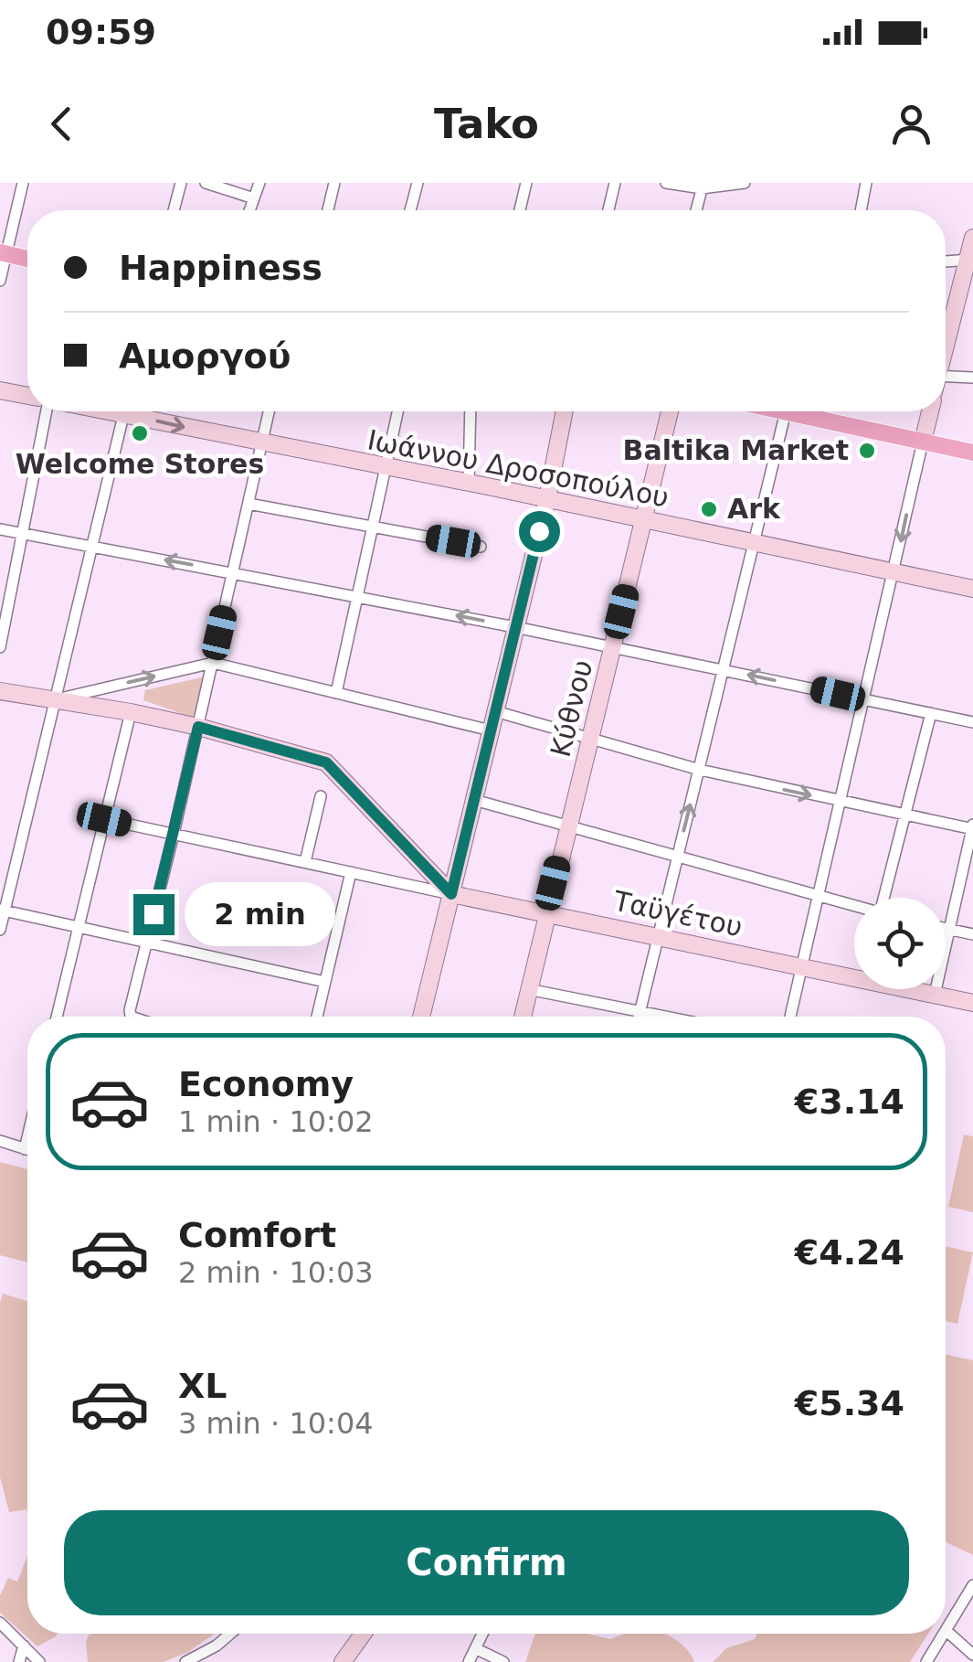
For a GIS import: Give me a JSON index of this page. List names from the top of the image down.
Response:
{
  "streets": {
    "street": ["Ιωάννου Δροσοπούλου", "Κύθνου", "Ταϋγέτου"]
  },
  "crossings": [
    ["Ιωάννου Δροσοπούλου", "Κύθνου"],
    ["Κύθνου", "Ταϋγέτου"]
  ],
  "places": ["Welcome Stores", "Baltika Market", "Ark"],
  "page": {
    "status": "09:59",
    "header": "Tako",
    "banner": ["Happiness", "Αμοργού"],
    "bubble": "2 min",
    "list": [
      {
        "name": "Economy",
        "note": "1 min · 10:02",
        "value": "€3.14"
      },
      {
        "name": "Comfort",
        "note": "2 min · 10:03",
        "value": "€4.24"
      },
      {
        "name": "XL",
        "note": "3 min · 10:04",
        "value": "€5.34"
      }
    ],
    "buttons": "Confirm"
  }
}
